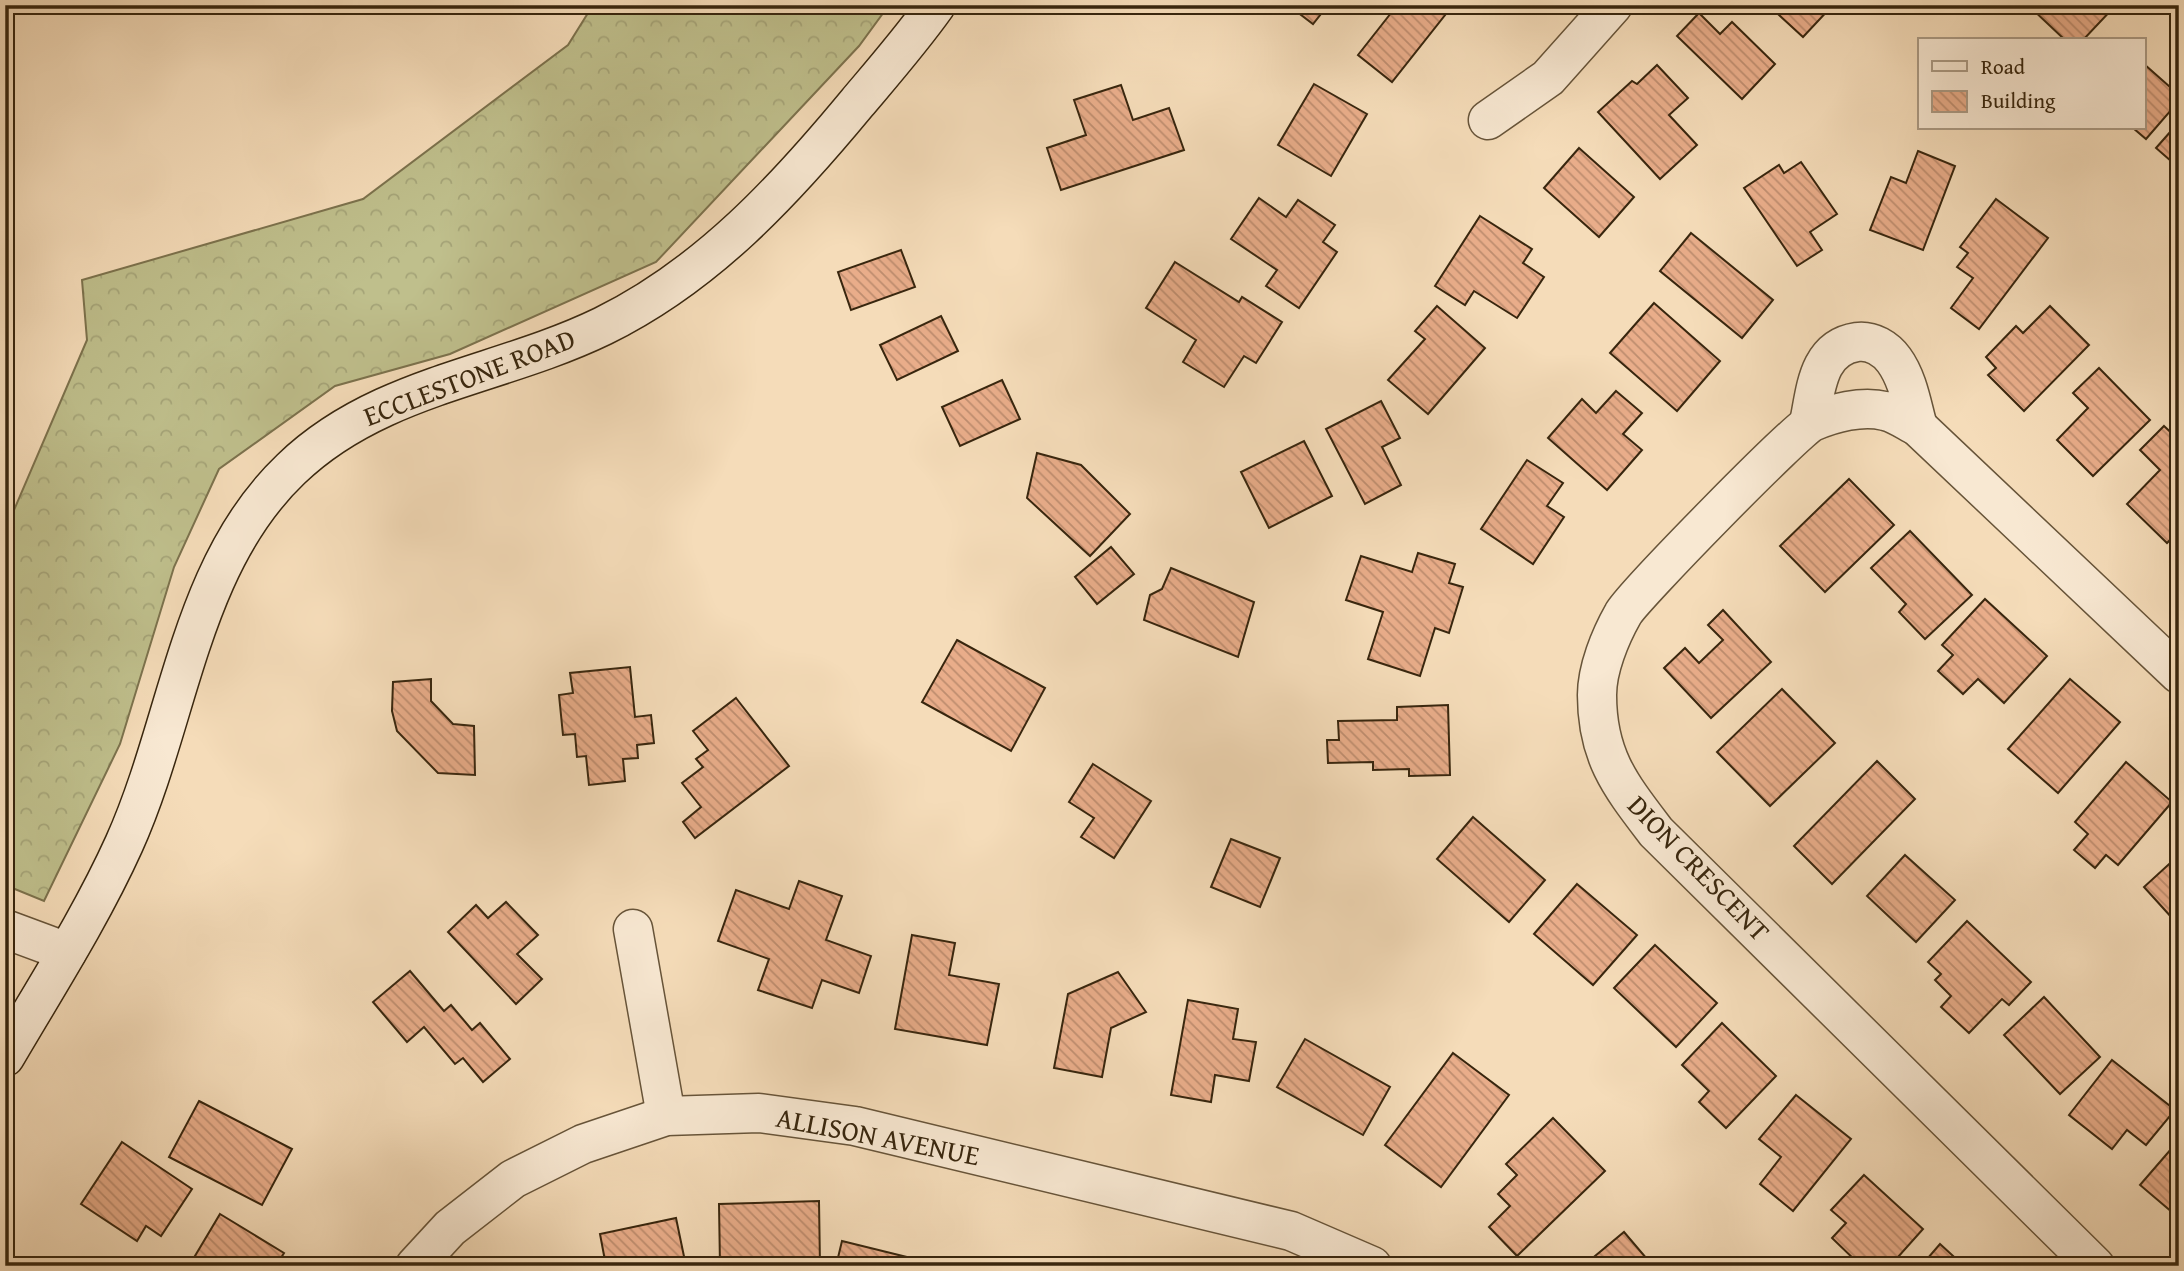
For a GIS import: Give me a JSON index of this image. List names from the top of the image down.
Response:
{
  "streets": {
    "street": ["ECCLESTONE ROAD", "DION CRESCENT", "ALLISON AVENUE"]
  },
  "legend": ["Road", "Building"]
}
